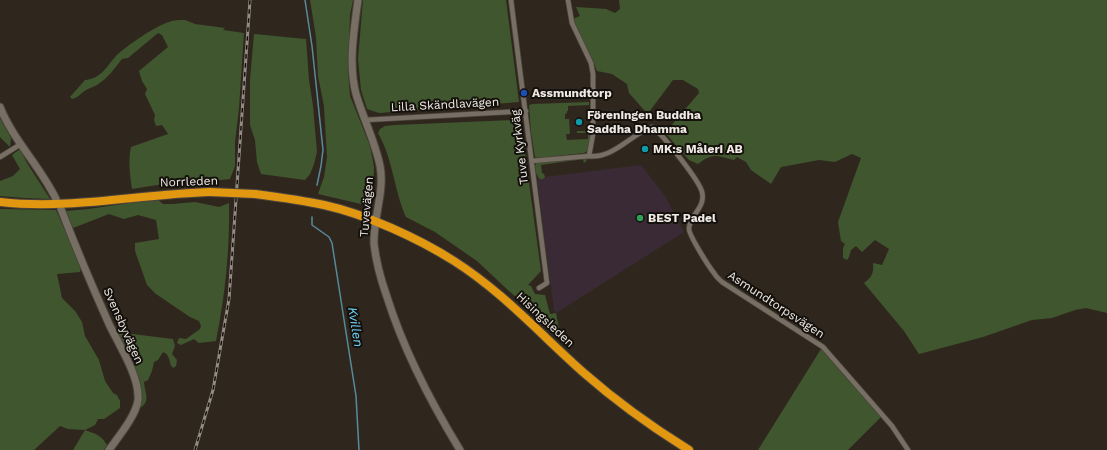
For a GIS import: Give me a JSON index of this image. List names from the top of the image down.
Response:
{
  "streets": {
    "highway": ["Norrleden", "Hisingsleden"],
    "main road": ["Tuvevägen", "Svensbyvägen"],
    "street": ["Lilla Skändlavägen", "Tuve Kyrkväg", "Asmundtorpsvägen"]
  },
  "crossings": [
    ["Lilla Skändlavägen", "Tuve Kyrkväg"],
    ["Lilla Skändlavägen", "Tuvevägen"],
    ["Norrleden", "Tuvevägen"],
    ["Norrleden", "Hisingsleden"],
    ["Tuvevägen", "Hisingsleden"]
  ],
  "water": ["Kvillen"],
  "places": [
    "Assmundtorp",
    "Föreningen Buddha Saddha Dhamma",
    "MK:s Måleri AB",
    "BEST Padel"
  ]
}
